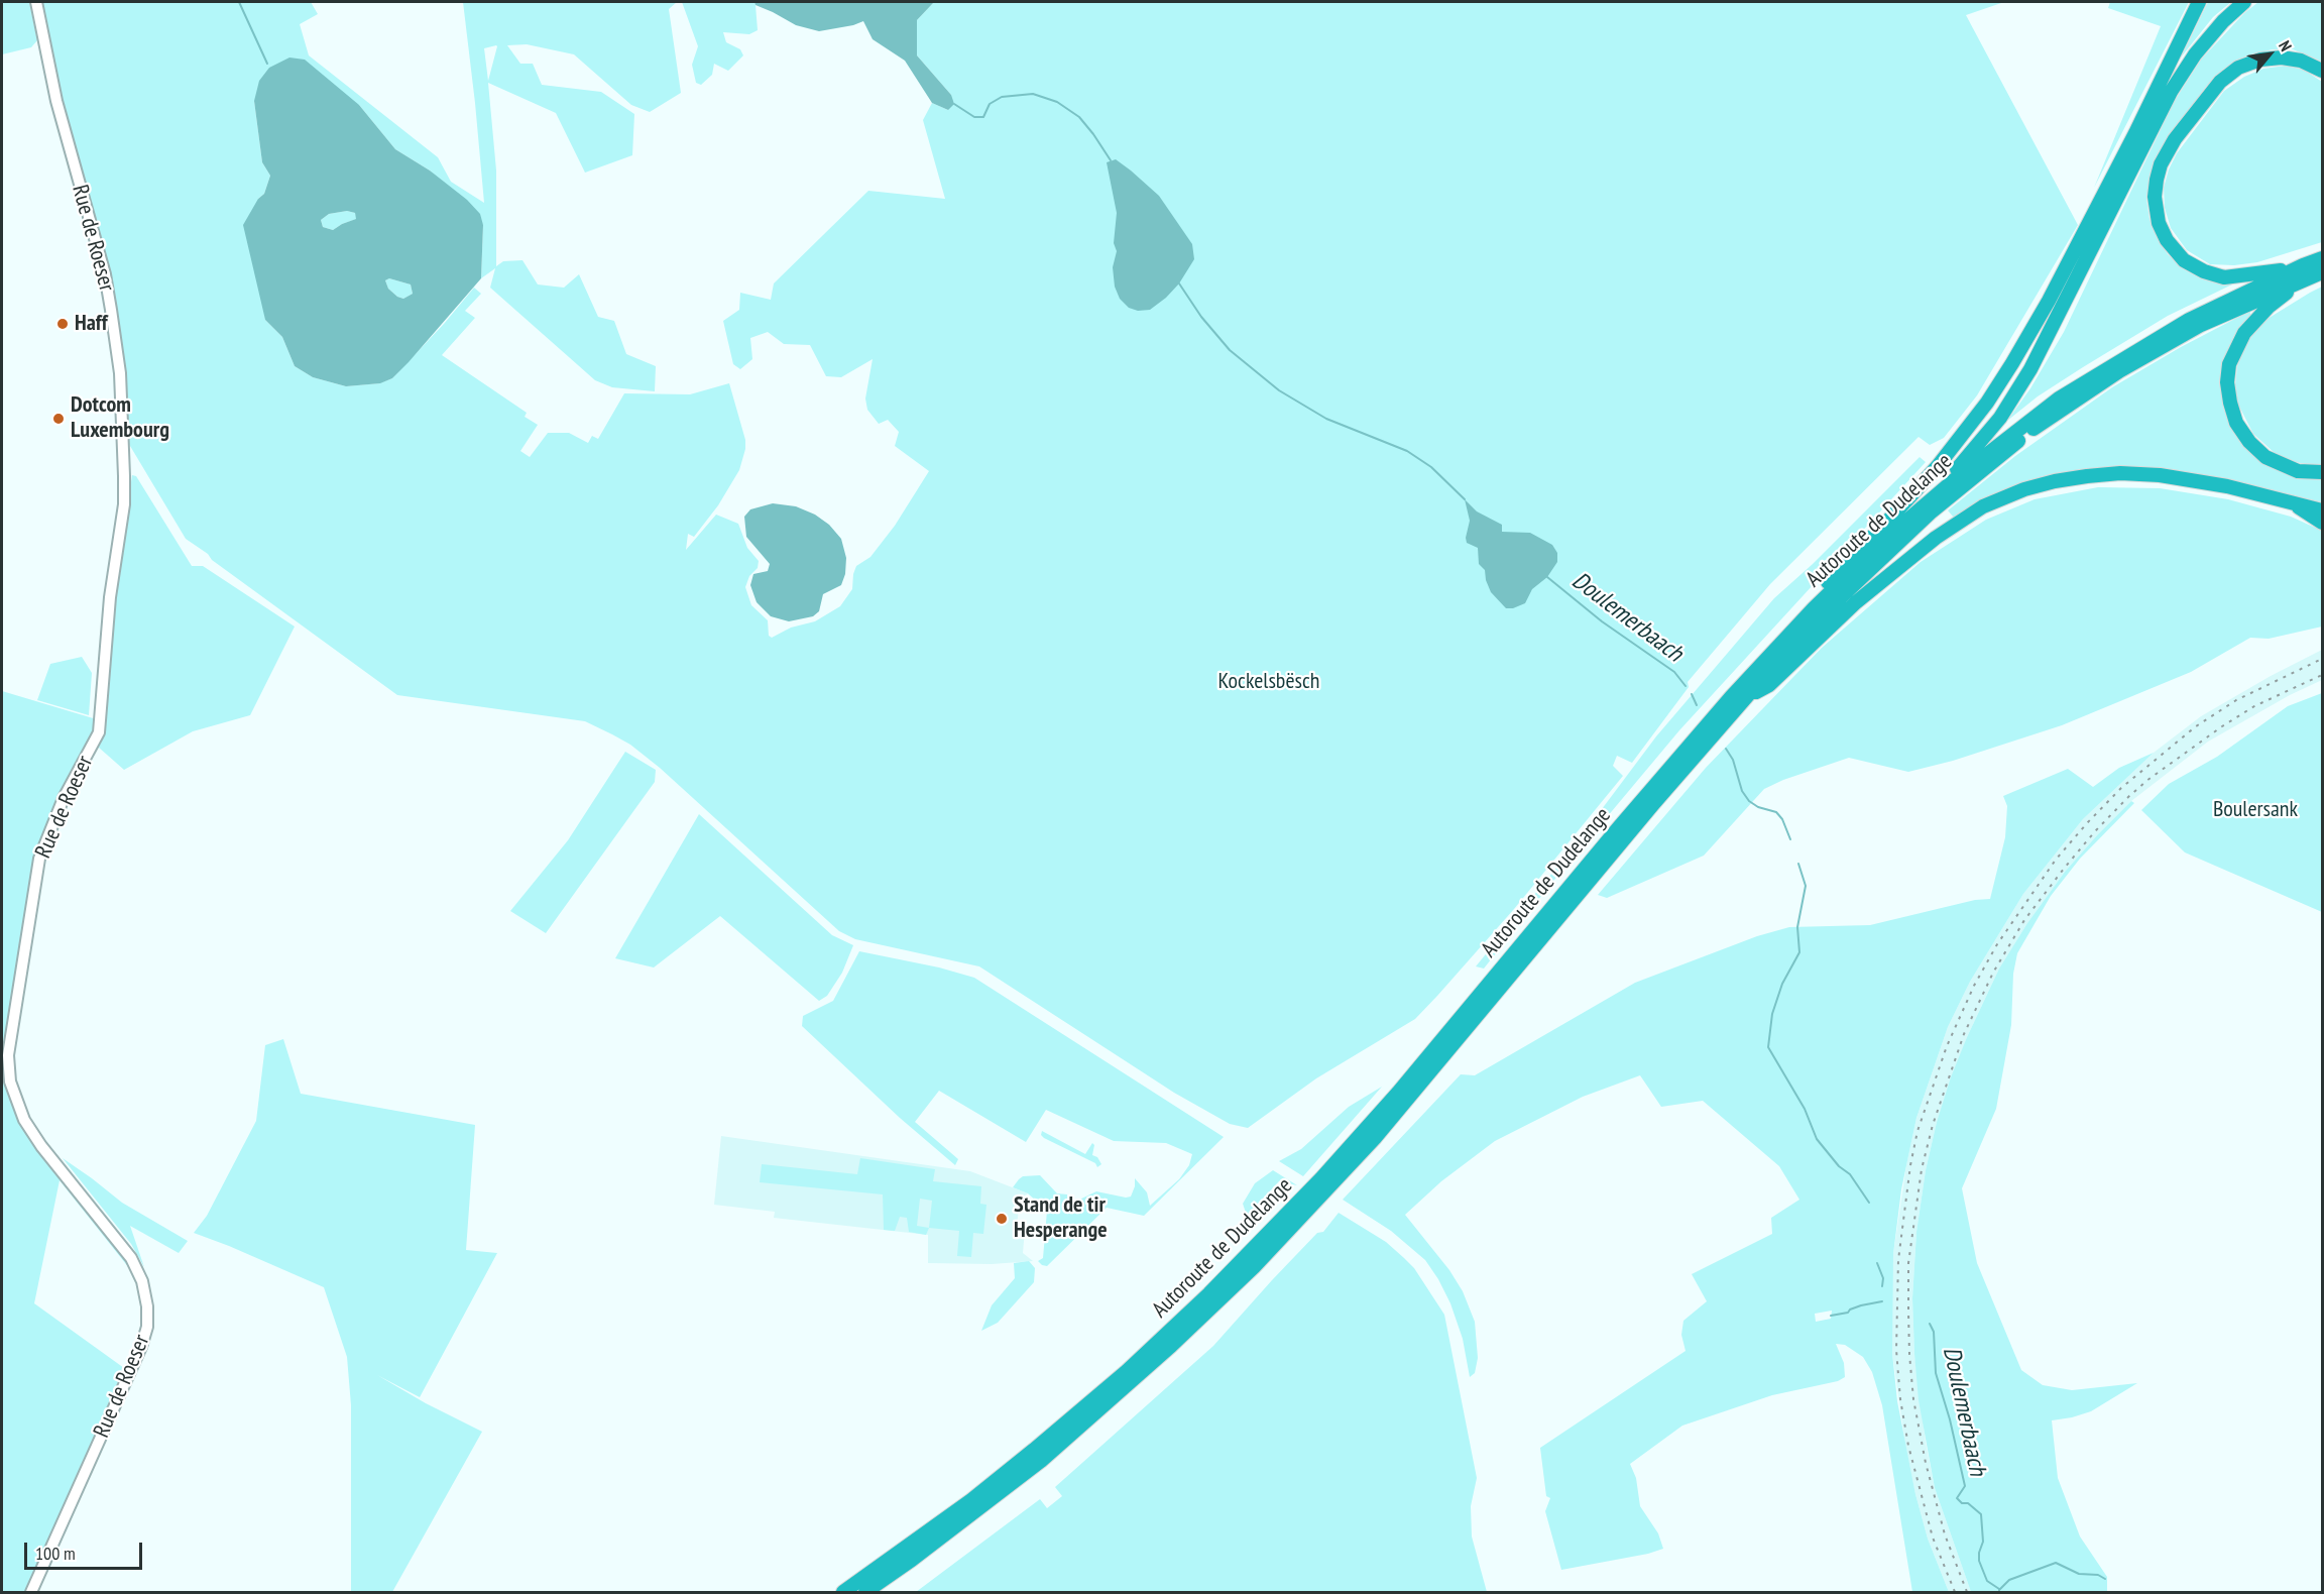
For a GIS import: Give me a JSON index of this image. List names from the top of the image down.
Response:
{
  "streets": {
    "highway": ["Autoroute de Dudelange"],
    "main road": ["Rue de Roeser"]
  },
  "water": ["Doulemerbaach"],
  "parks": ["Kockelsbësch", "Boulersank"],
  "places": ["Haff", "Dotcom Luxembourg", "Stand de tir Hesperange"],
  "scale_bar": "100 m",
  "north": "top right"
}
